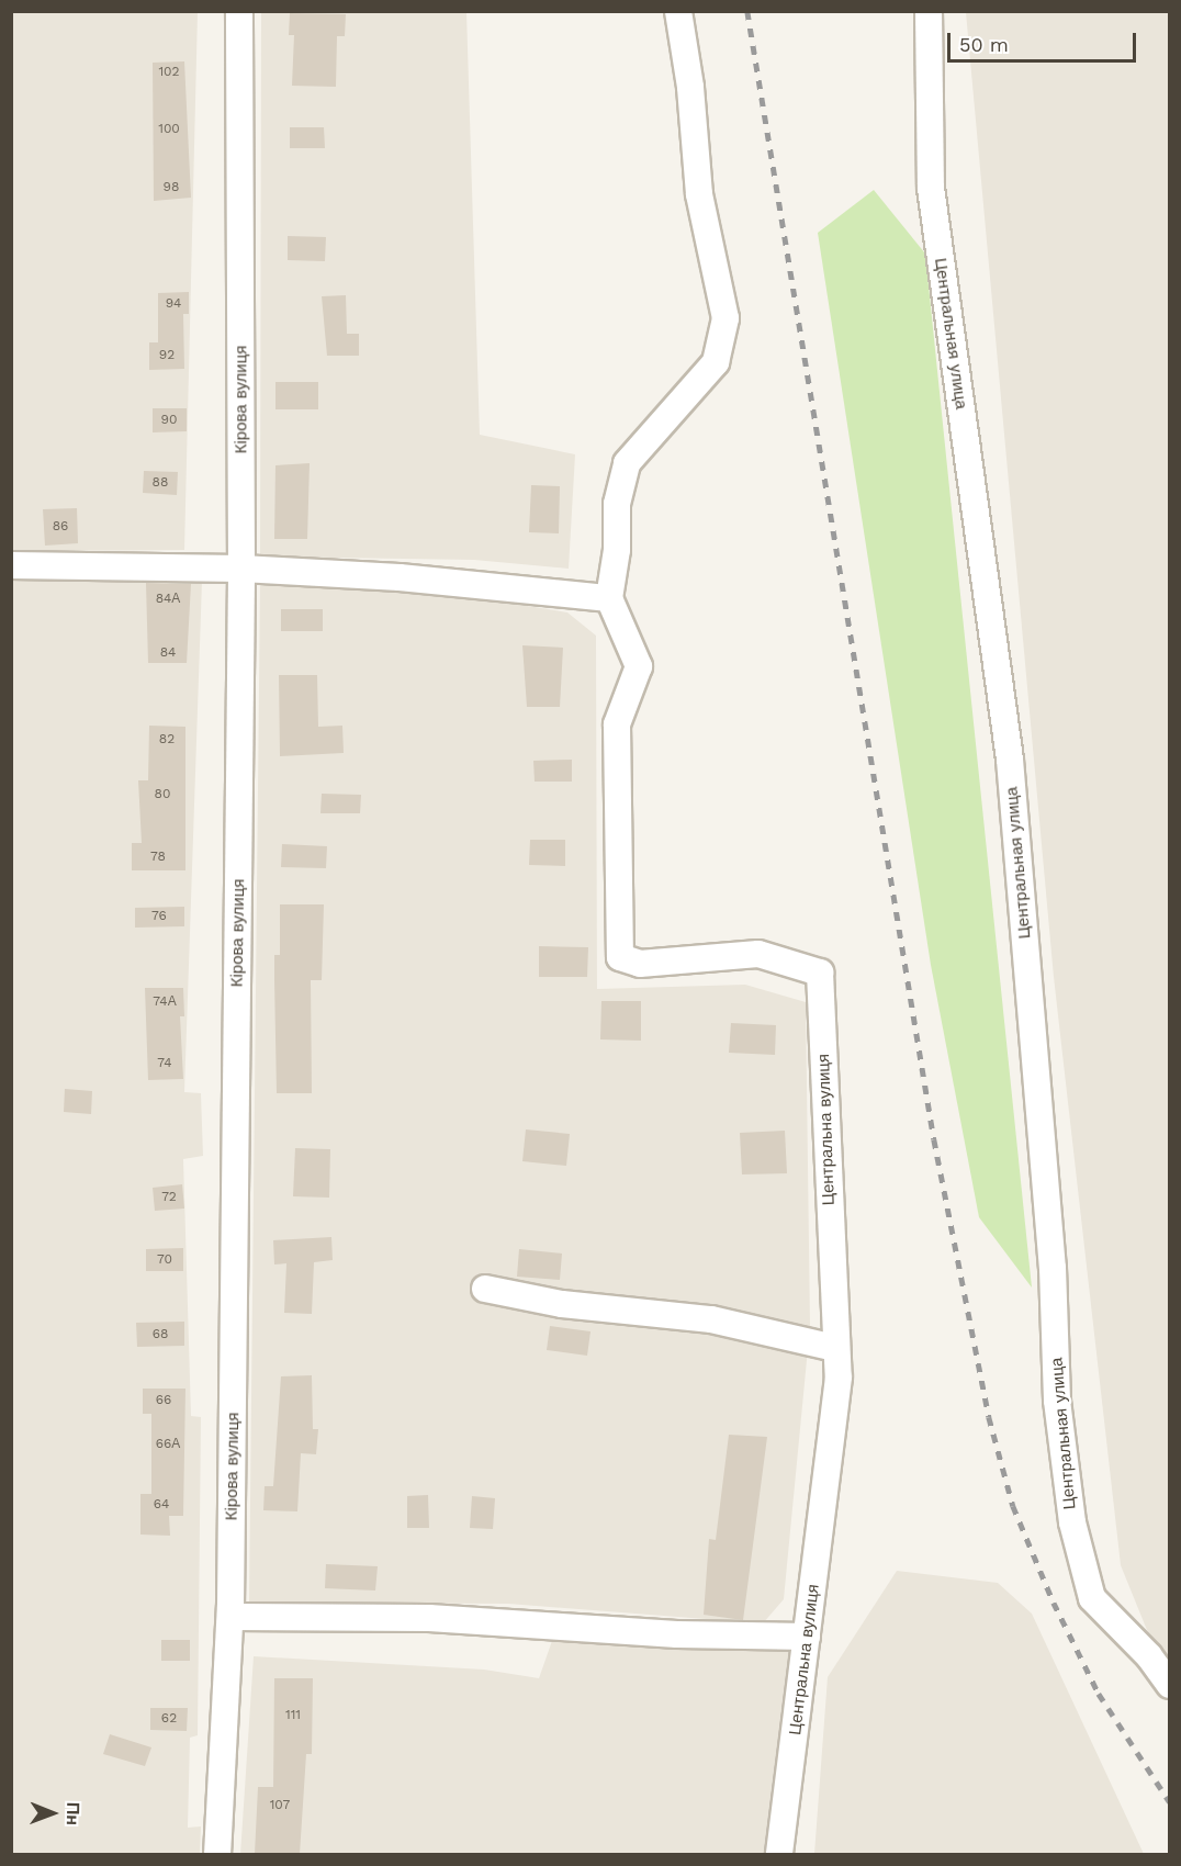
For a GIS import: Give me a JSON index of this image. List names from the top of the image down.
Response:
{
  "streets": {
    "street": ["Центральная улица", "Кірова вулиця", "Центральна вулиця"]
  },
  "house_numbers": [
    "102",
    "100",
    "98",
    "94",
    "92",
    "90",
    "88",
    "86",
    "84А",
    "84",
    "82",
    "80",
    "78",
    "76",
    "74А",
    "74",
    "72",
    "70",
    "68",
    "66",
    "66А",
    "64",
    "111",
    "62",
    "107"
  ],
  "scale_bar": "50 m",
  "north": "right"
}
